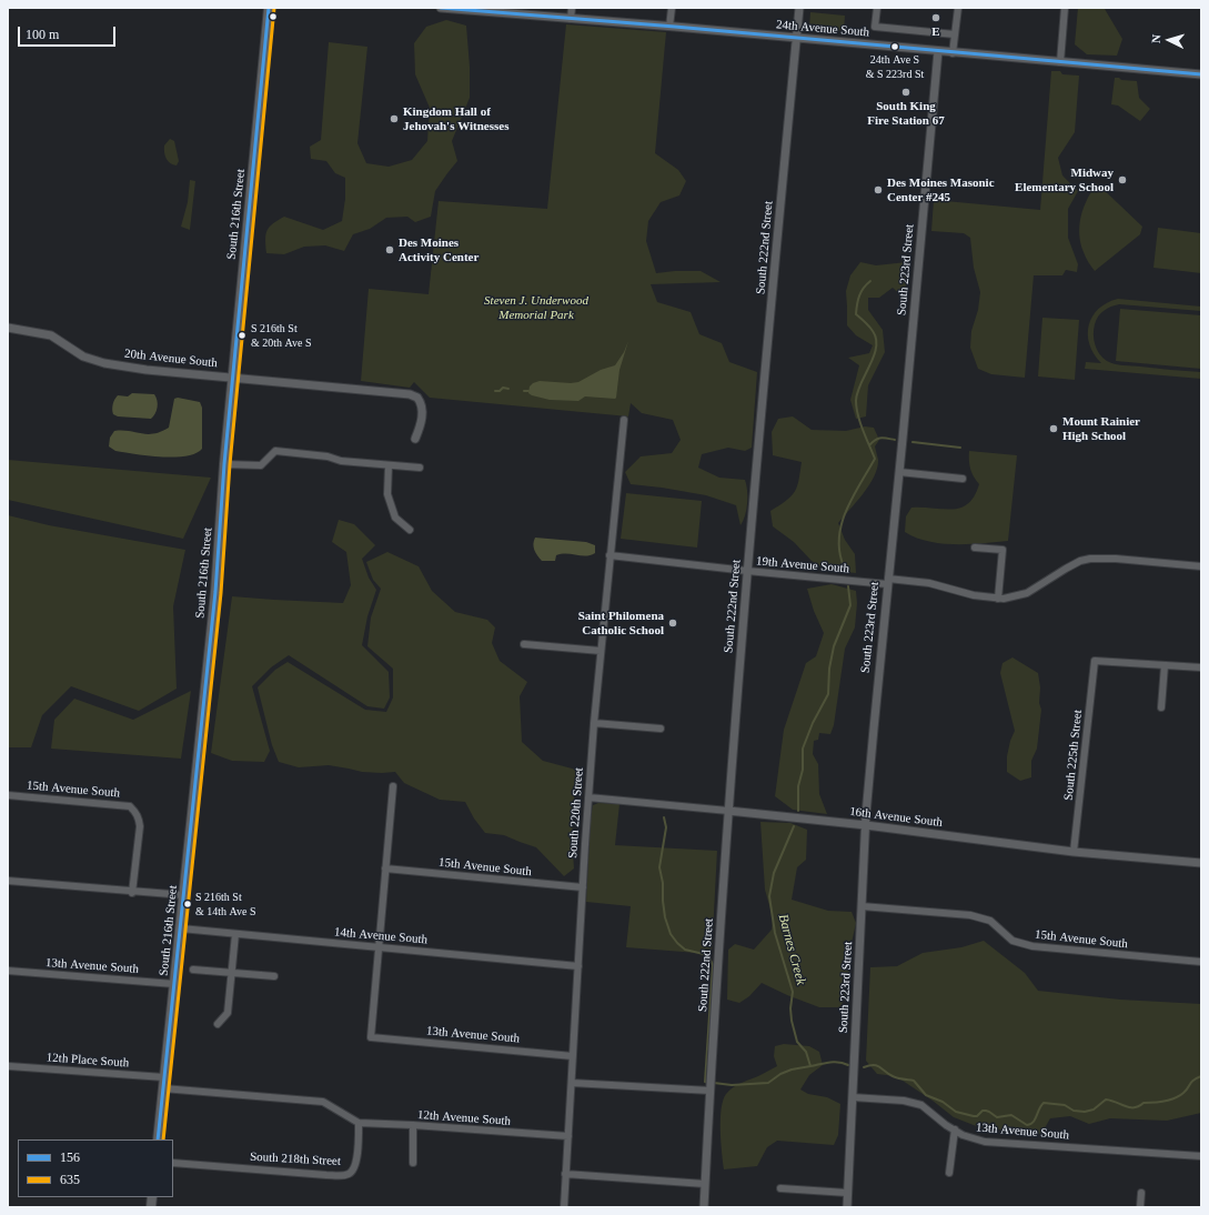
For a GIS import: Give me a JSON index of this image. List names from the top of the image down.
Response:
{
  "streets": {
    "main road": ["South 216th Street"],
    "street": [
      "24th Avenue South",
      "South 222nd Street",
      "South 223rd Street",
      "20th Avenue South",
      "19th Avenue South",
      "South 225th Street",
      "15th Avenue South",
      "South 220th Street",
      "16th Avenue South",
      "14th Avenue South",
      "13th Avenue South",
      "12th Place South",
      "12th Avenue South",
      "South 218th Street"
    ]
  },
  "crossings": [
    ["24th Avenue South", "South 222nd Street"],
    ["24th Avenue South", "South 223rd Street"],
    ["South 216th Street", "20th Avenue South"],
    ["South 216th Street", "14th Avenue South"],
    ["South 216th Street", "13th Avenue South"],
    ["South 216th Street", "12th Place South"],
    ["South 222nd Street", "19th Avenue South"],
    ["South 222nd Street", "16th Avenue South"],
    ["South 223rd Street", "19th Avenue South"],
    ["South 223rd Street", "15th Avenue South"],
    ["South 223rd Street", "16th Avenue South"],
    ["South 223rd Street", "13th Avenue South"],
    ["19th Avenue South", "South 220th Street"],
    ["South 225th Street", "16th Avenue South"],
    ["15th Avenue South", "South 220th Street"],
    ["South 220th Street", "16th Avenue South"],
    ["South 220th Street", "14th Avenue South"],
    ["South 220th Street", "13th Avenue South"],
    ["South 220th Street", "12th Avenue South"],
    ["14th Avenue South", "13th Avenue South"],
    ["12th Avenue South", "South 218th Street"]
  ],
  "water": ["Barnes Creek"],
  "parks": ["Steven J. Underwood Memorial Park"],
  "places": [
    "E",
    "24th Ave S & S 223rd St",
    "South King Fire Station 67",
    "Kingdom Hall of Jehovah's Witnesses",
    "Midway Elementary School",
    "Des Moines Masonic Center #245",
    "Des Moines Activity Center",
    "S 216th St & 20th Ave S",
    "Mount Rainier High School",
    "Saint Philomena Catholic School",
    "S 216th St & 14th Ave S"
  ],
  "lines": ["transit line 156", "transit line 635"],
  "legend": ["156", "635"],
  "scale_bar": "100 m",
  "north": "left"
}
